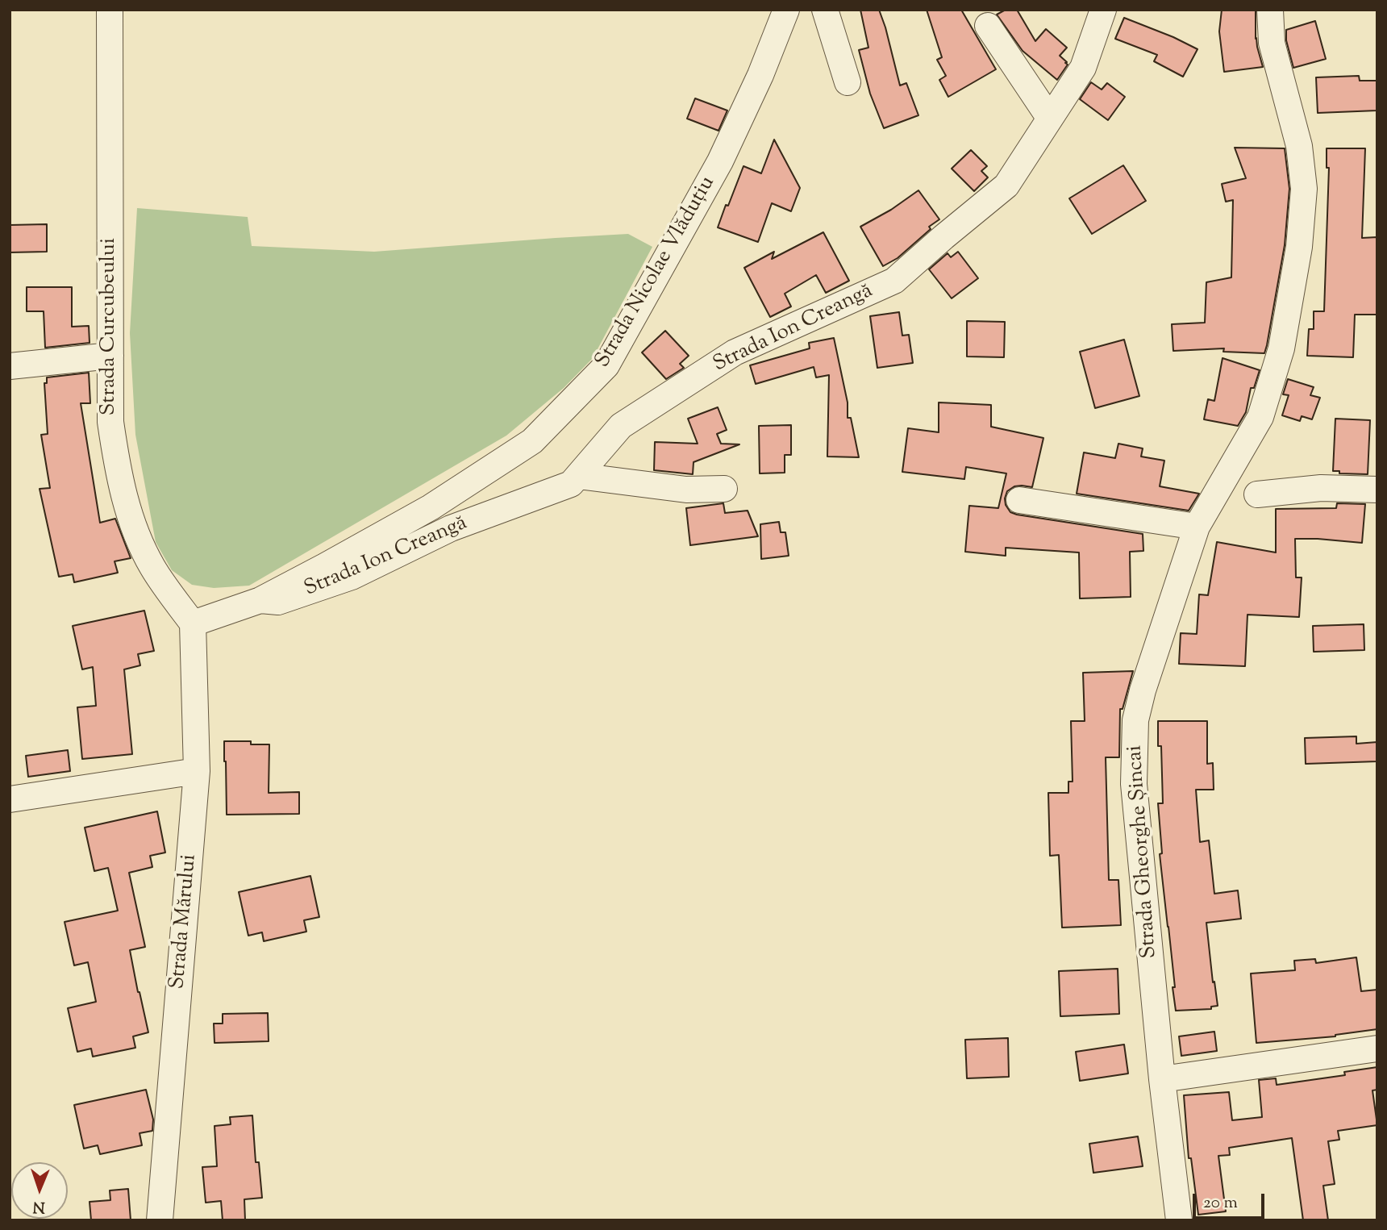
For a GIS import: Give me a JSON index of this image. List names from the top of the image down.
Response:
{
  "streets": {
    "street": [
      "Strada Nicolae Vlăduțiu",
      "Strada Curcubeului",
      "Strada Ion Creangă",
      "Strada Gheorghe Șincai",
      "Strada Mărului"
    ]
  },
  "crossings": [
    ["Strada Nicolae Vlăduțiu", "Strada Curcubeului"],
    ["Strada Nicolae Vlăduțiu", "Strada Ion Creangă"],
    ["Strada Nicolae Vlăduțiu", "Strada Mărului"],
    ["Strada Curcubeului", "Strada Mărului"]
  ],
  "scale_bar": "20 m",
  "north": "bottom"
}
